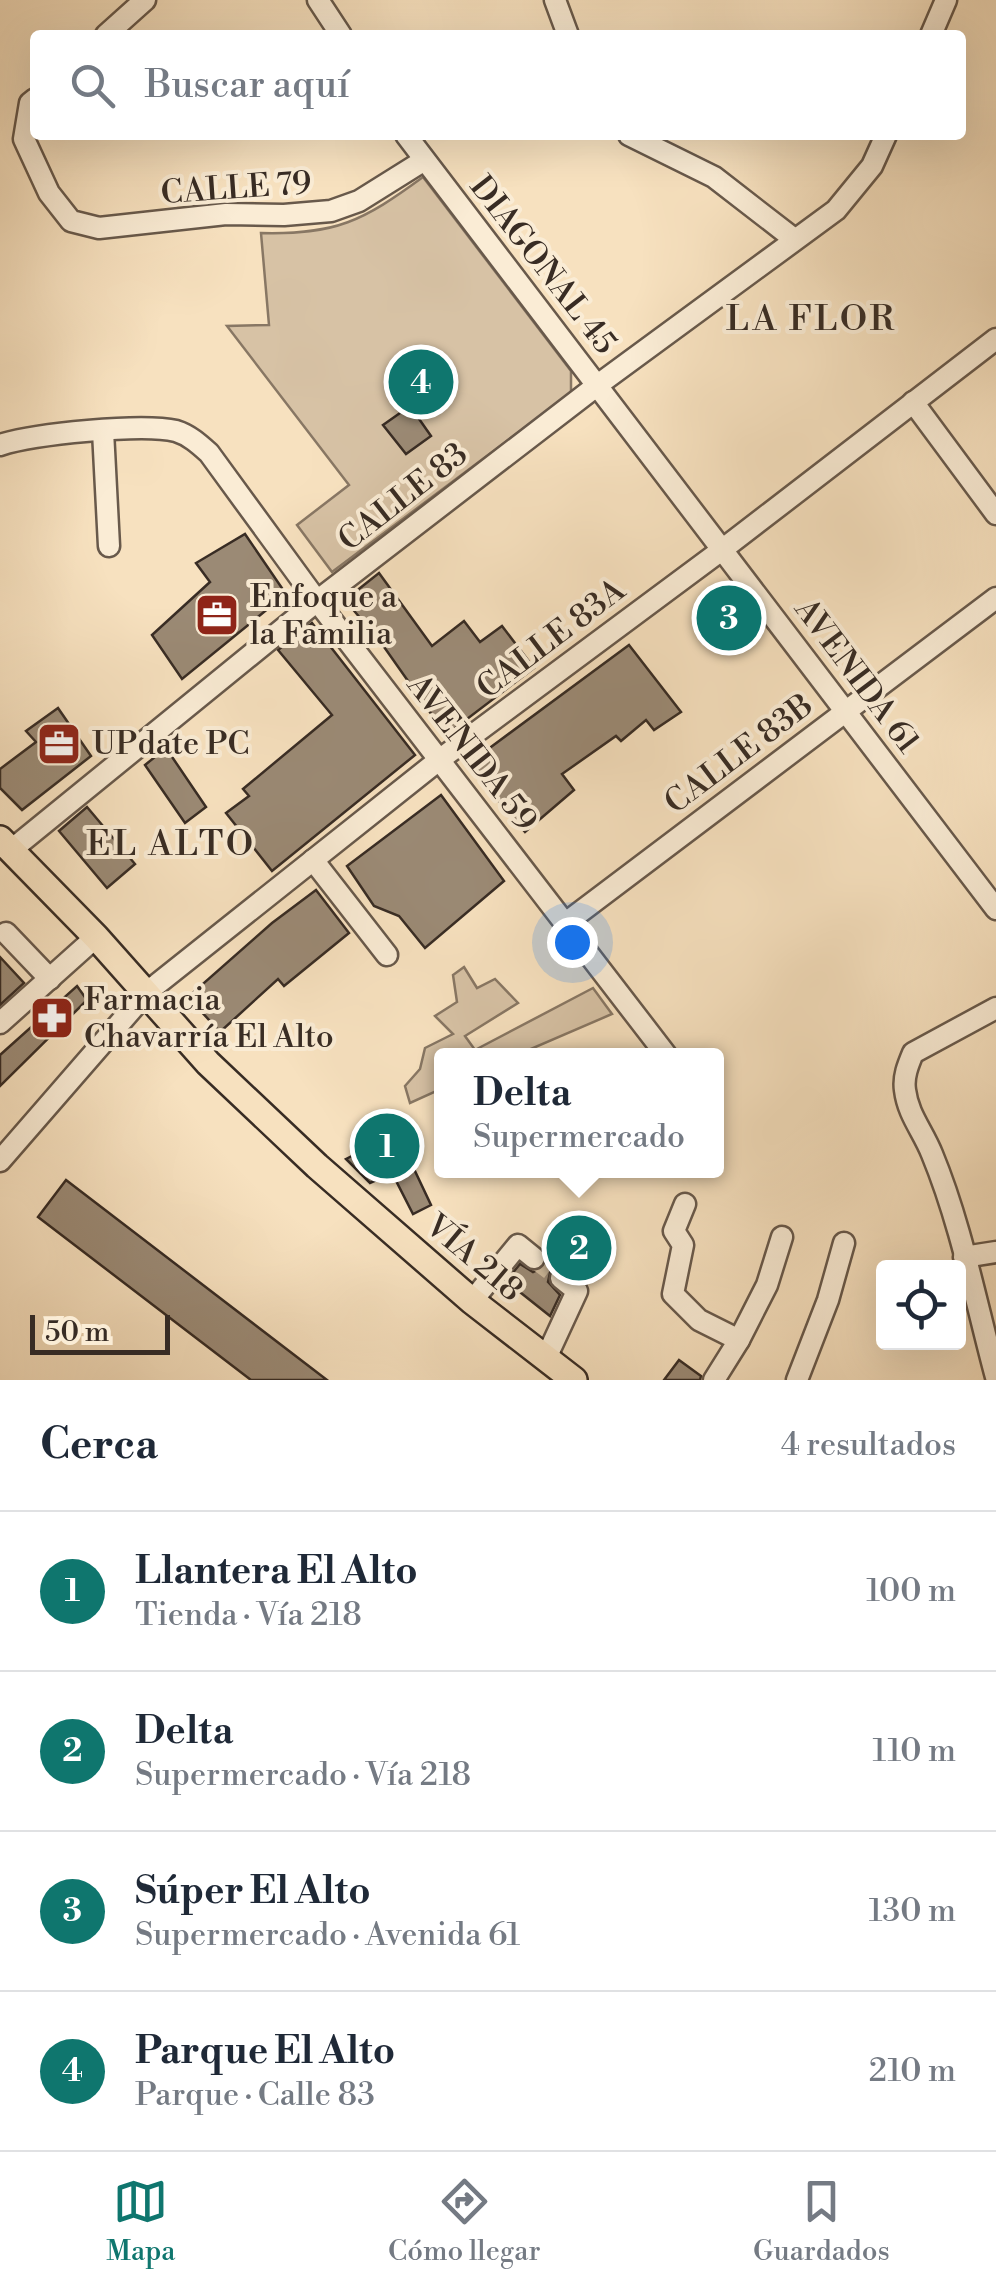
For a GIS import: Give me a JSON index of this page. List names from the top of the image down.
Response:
{
  "streets": {
    "main road": ["VÍA 218"],
    "street": [
      "CALLE 79",
      "DIAGONAL 45",
      "CALLE 83",
      "CALLE 83A",
      "AVENIDA 61",
      "AVENIDA 59",
      "CALLE 83B"
    ]
  },
  "crossings": [
    ["CALLE 79", "DIAGONAL 45"],
    ["DIAGONAL 45", "CALLE 83"],
    ["DIAGONAL 45", "AVENIDA 61"],
    ["CALLE 83", "AVENIDA 61"],
    ["CALLE 83", "AVENIDA 59"],
    ["CALLE 83", "VÍA 218"],
    ["CALLE 83A", "AVENIDA 61"],
    ["CALLE 83A", "AVENIDA 59"],
    ["CALLE 83A", "VÍA 218"],
    ["AVENIDA 61", "CALLE 83B"],
    ["AVENIDA 59", "CALLE 83B"]
  ],
  "districts": ["LA FLOR", "EL ALTO"],
  "places": {
    "office": ["Enfoque a la Familia", "UPdate PC"],
    "pharmacy": ["Farmacia Chavarría El Alto"]
  },
  "scale_bar": "50 m",
  "page": {
    "search": "Buscar aquí",
    "pins": [
      "4",
      "3",
      "1",
      "2"
    ],
    "popup": ["Delta", "Supermercado"],
    "scale": "50 m",
    "heading": ["Cerca", "4 resultados"],
    "list": [
      {
        "mark": "1",
        "name": "Llantera El Alto",
        "note": "Tienda · Vía 218",
        "value": "100 m"
      },
      {
        "mark": "2",
        "name": "Delta",
        "note": "Supermercado · Vía 218",
        "value": "110 m"
      },
      {
        "mark": "3",
        "name": "Súper El Alto",
        "note": "Supermercado · Avenida 61",
        "value": "130 m"
      },
      {
        "mark": "4",
        "name": "Parque El Alto",
        "note": "Parque · Calle 83",
        "value": "210 m"
      }
    ],
    "nav": ["Mapa", "Cómo llegar", "Guardados"]
  }
}
